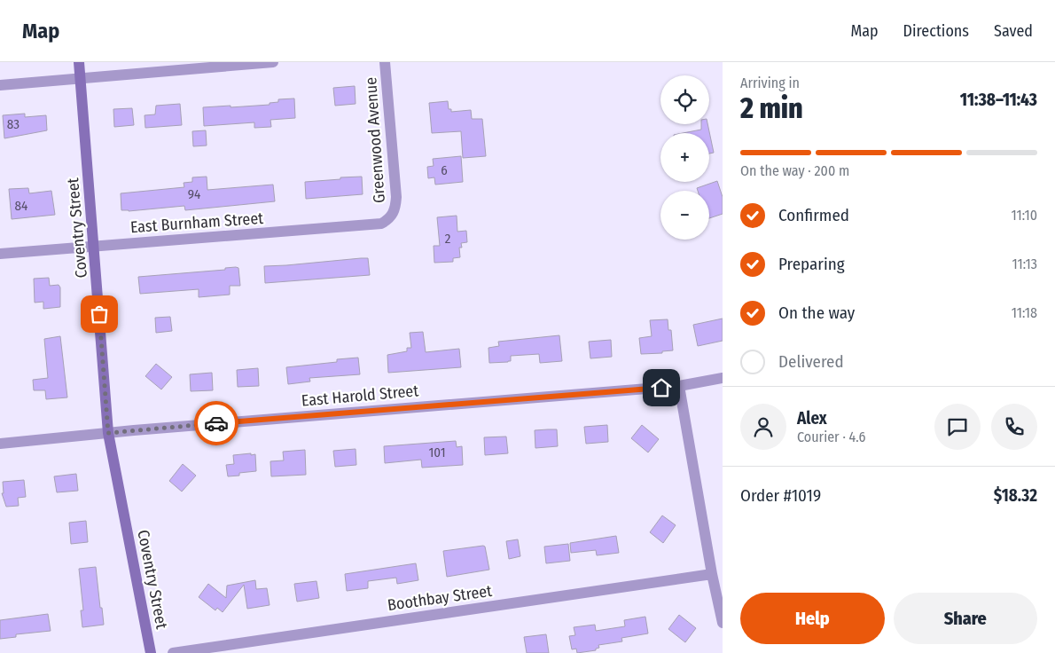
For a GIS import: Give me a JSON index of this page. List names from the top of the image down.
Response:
{
  "streets": {
    "street": [
      "Greenwood Avenue",
      "East Burnham Street",
      "Coventry Street",
      "East Harold Street",
      "Boothbay Street"
    ]
  },
  "crossings": [
    ["Greenwood Avenue", "East Burnham Street"],
    ["East Burnham Street", "Coventry Street"],
    ["Coventry Street", "East Harold Street"]
  ],
  "house_numbers": [
    "83",
    "6",
    "94",
    "84",
    "2",
    "101"
  ],
  "page": {
    "header": "Map",
    "nav": ["Map", "Directions", "Saved"],
    "heading": ["2 min", "Arriving in", "11:38–11:43"],
    "panel": [
      "Alex",
      "Courier · 4.6",
      "Order #1019",
      "$18.32"
    ],
    "map_buttons": ["+", "−"],
    "bar": "On the way · 200 m",
    "list": [
      ["Confirmed", "11:10"],
      ["Preparing", "11:13"],
      ["On the way", "11:18"],
      "Delivered"
    ],
    "buttons": ["Help", "Share"]
  }
}
